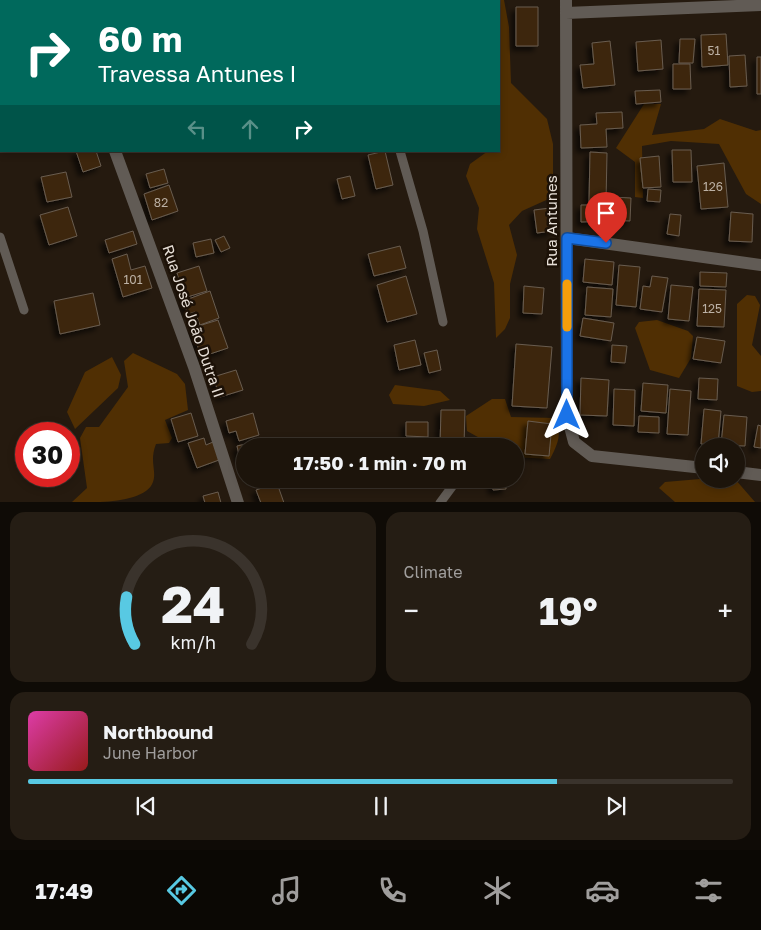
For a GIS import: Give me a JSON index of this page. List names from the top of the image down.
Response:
{
  "streets": {
    "street": ["Rua Antunes", "Rua José João Dutra II"]
  },
  "house_numbers": [
    "51",
    "126",
    "82",
    "101",
    "125"
  ],
  "page": {
    "turn": ["60 m", "Travessa Antunes I"],
    "limit": "30",
    "trip": "17:50 · 1 min · 70 m",
    "tile": "Climate",
    "heat": ["−", "19°", "+"],
    "song": ["Northbound", "June Harbor"],
    "tabs": "17:49",
    "gauge": ["24", "km/h"]
  }
}
